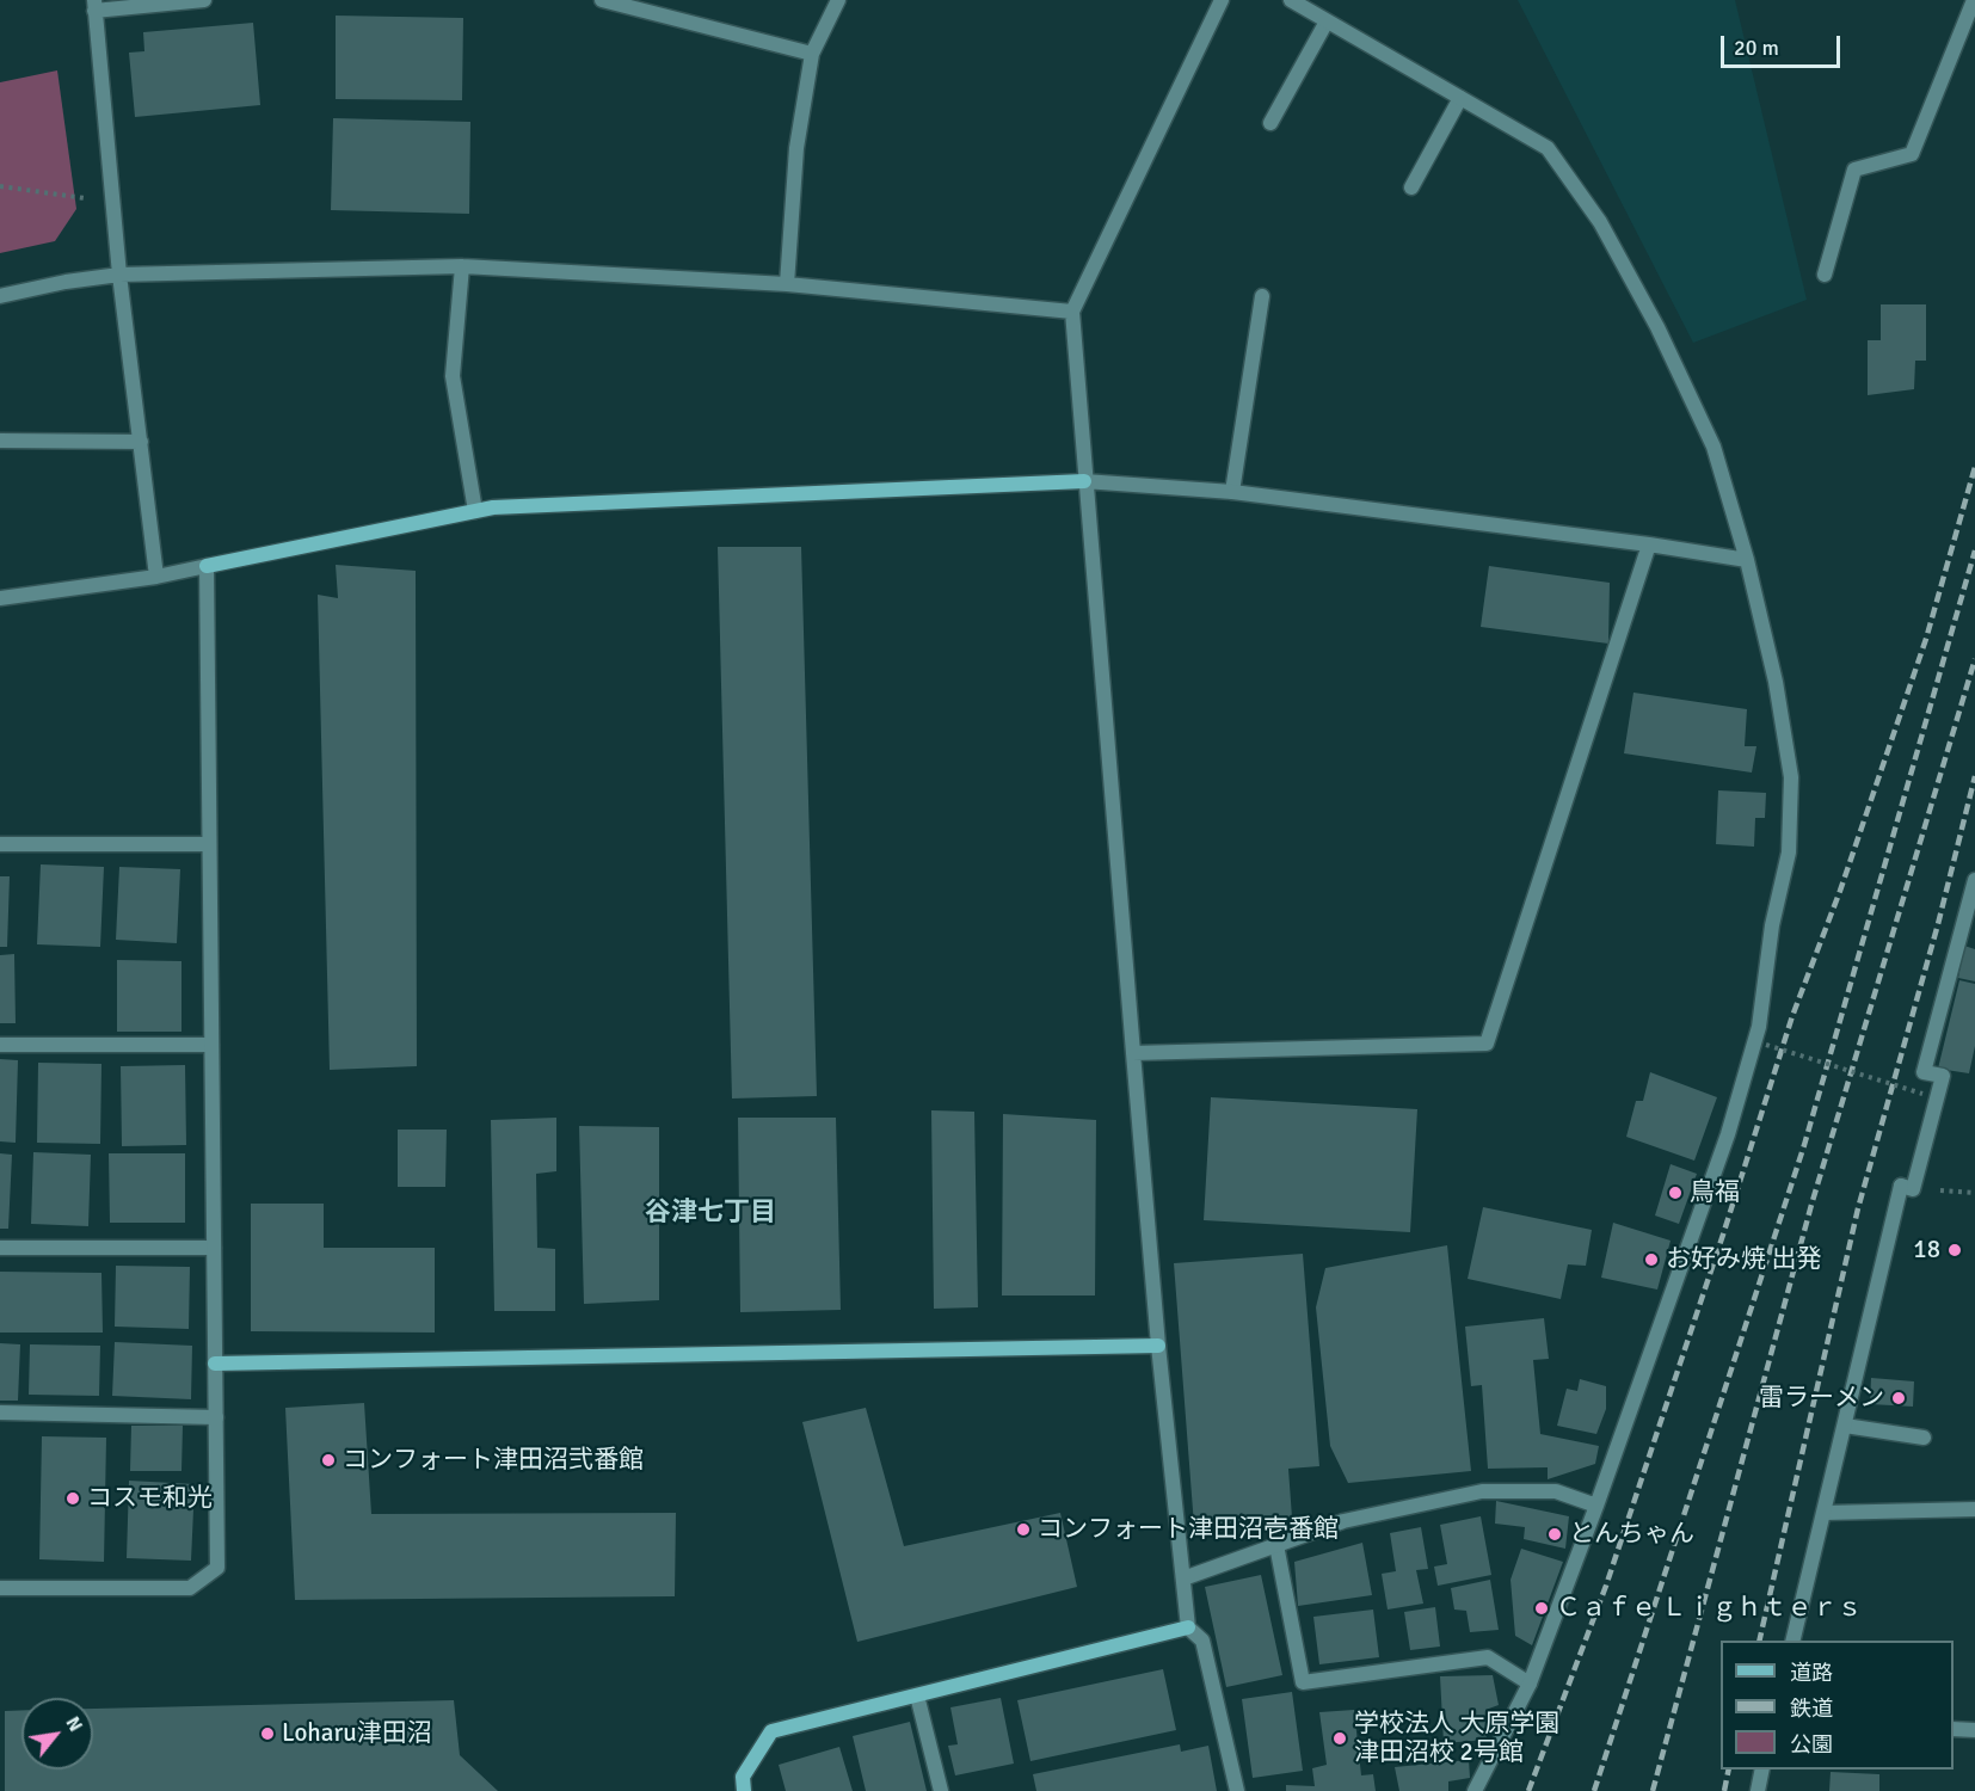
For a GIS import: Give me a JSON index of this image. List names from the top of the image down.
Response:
{
  "districts": ["谷津七丁目"],
  "places": [
    "鳥福",
    "18",
    "お好み焼 出発",
    "雷ラーメン",
    "コンフォート津田沼弐番館",
    "コスモ和光",
    "コンフォート津田沼壱番館",
    "とんちゃん",
    "Ｃａｆｅ Ｌｉｇｈｔｅｒｓ",
    "Loharu津田沼",
    "学校法人 大原学園 津田沼校 2号館"
  ],
  "legend": ["道路", "鉄道", "公園"],
  "scale_bar": "20 m",
  "north": "top right"
}
